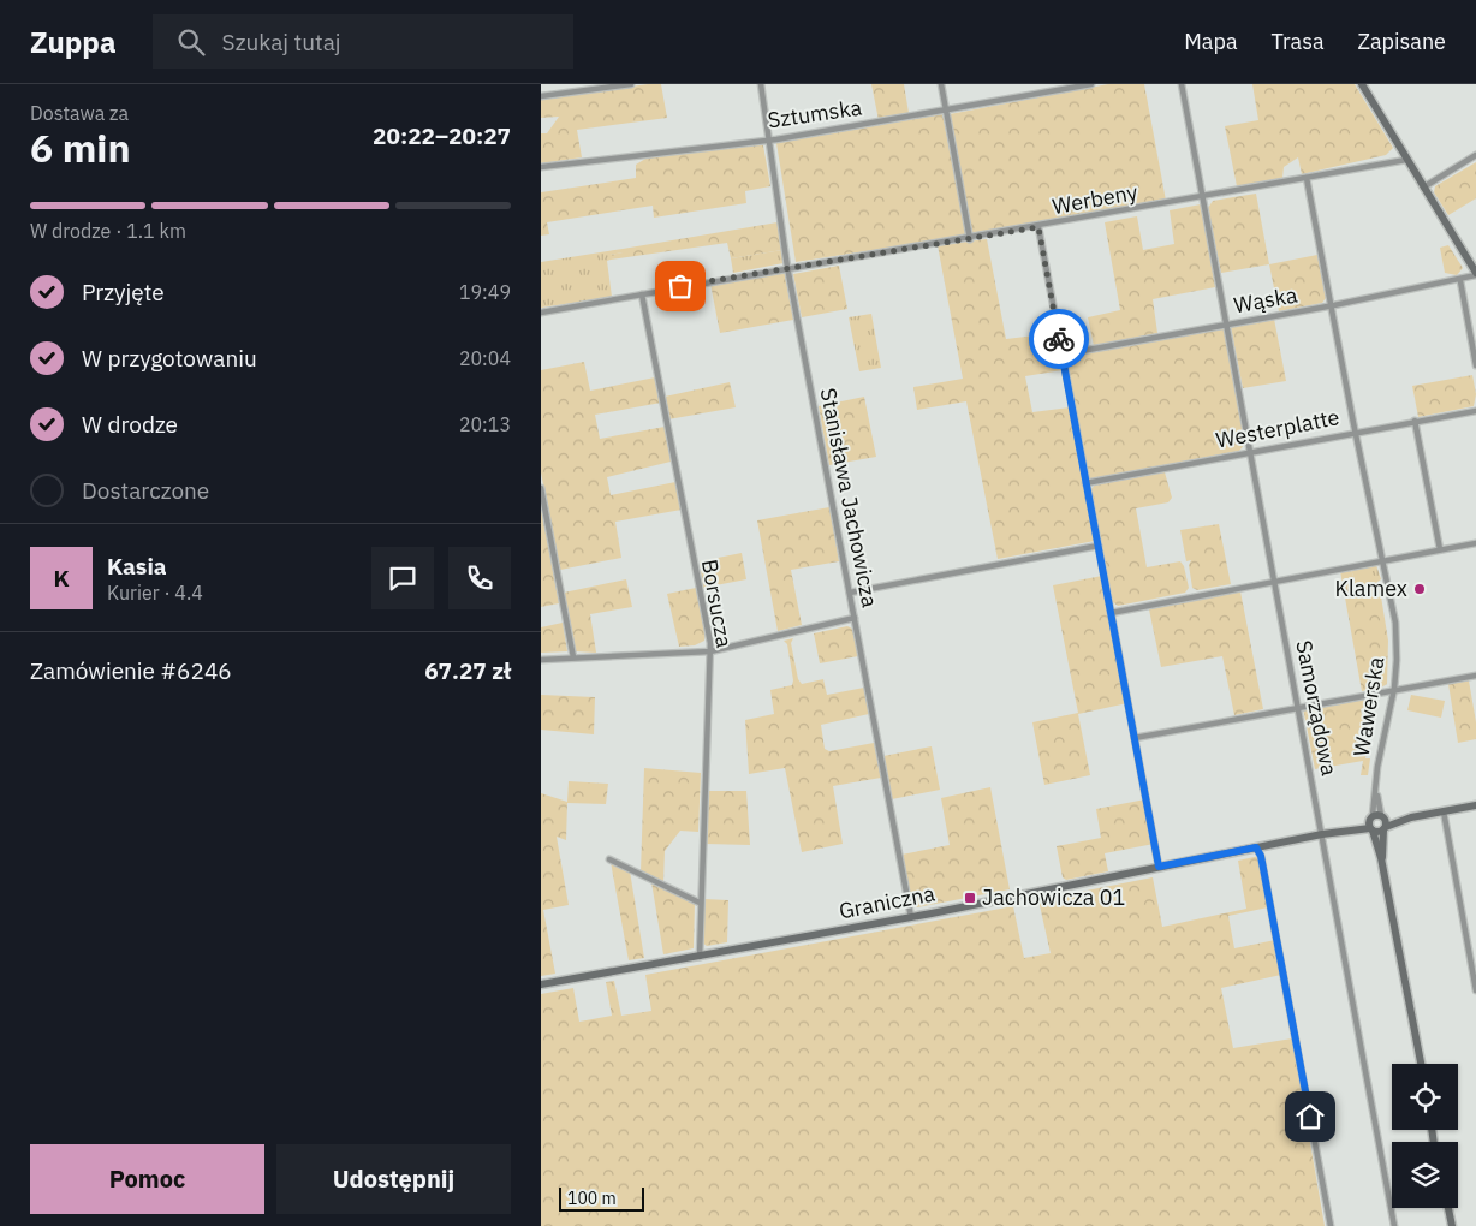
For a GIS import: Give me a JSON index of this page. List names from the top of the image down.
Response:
{
  "streets": {
    "street": [
      "Sztumska",
      "Werbeny",
      "Wąska",
      "Westerplatte",
      "Stanisława Jachowicza",
      "Borsucza",
      "Wawerska",
      "Samorządowa",
      "Graniczna"
    ]
  },
  "crossings": [
    ["Sztumska", "Stanisława Jachowicza"],
    ["Werbeny", "Stanisława Jachowicza"],
    ["Werbeny", "Borsucza"],
    ["Werbeny", "Wawerska"],
    ["Werbeny", "Samorządowa"],
    ["Wąska", "Wawerska"],
    ["Wąska", "Samorządowa"],
    ["Westerplatte", "Wawerska"],
    ["Westerplatte", "Samorządowa"],
    ["Stanisława Jachowicza", "Graniczna"],
    ["Borsucza", "Graniczna"],
    ["Wawerska", "Graniczna"],
    ["Samorządowa", "Graniczna"]
  ],
  "places": {
    "other": ["Klamex"],
    "transit": ["Jachowicza 01"]
  },
  "scale_bar": "100 m",
  "page": {
    "header": "Zuppa",
    "search": "Szukaj tutaj",
    "nav": ["Mapa", "Trasa", "Zapisane"],
    "heading": ["6 min", "Dostawa za", "20:22–20:27"],
    "panel": [
      "Kasia",
      "Kurier · 4.4",
      "Zamówienie #6246",
      "67.27 zł"
    ],
    "bar": "W drodze · 1.1 km",
    "list": [
      ["Przyjęte", "19:49"],
      ["W przygotowaniu", "20:04"],
      ["W drodze", "20:13"],
      "Dostarczone"
    ],
    "round": "K",
    "buttons": ["Pomoc", "Udostępnij"],
    "scale": "100 m"
  }
}
